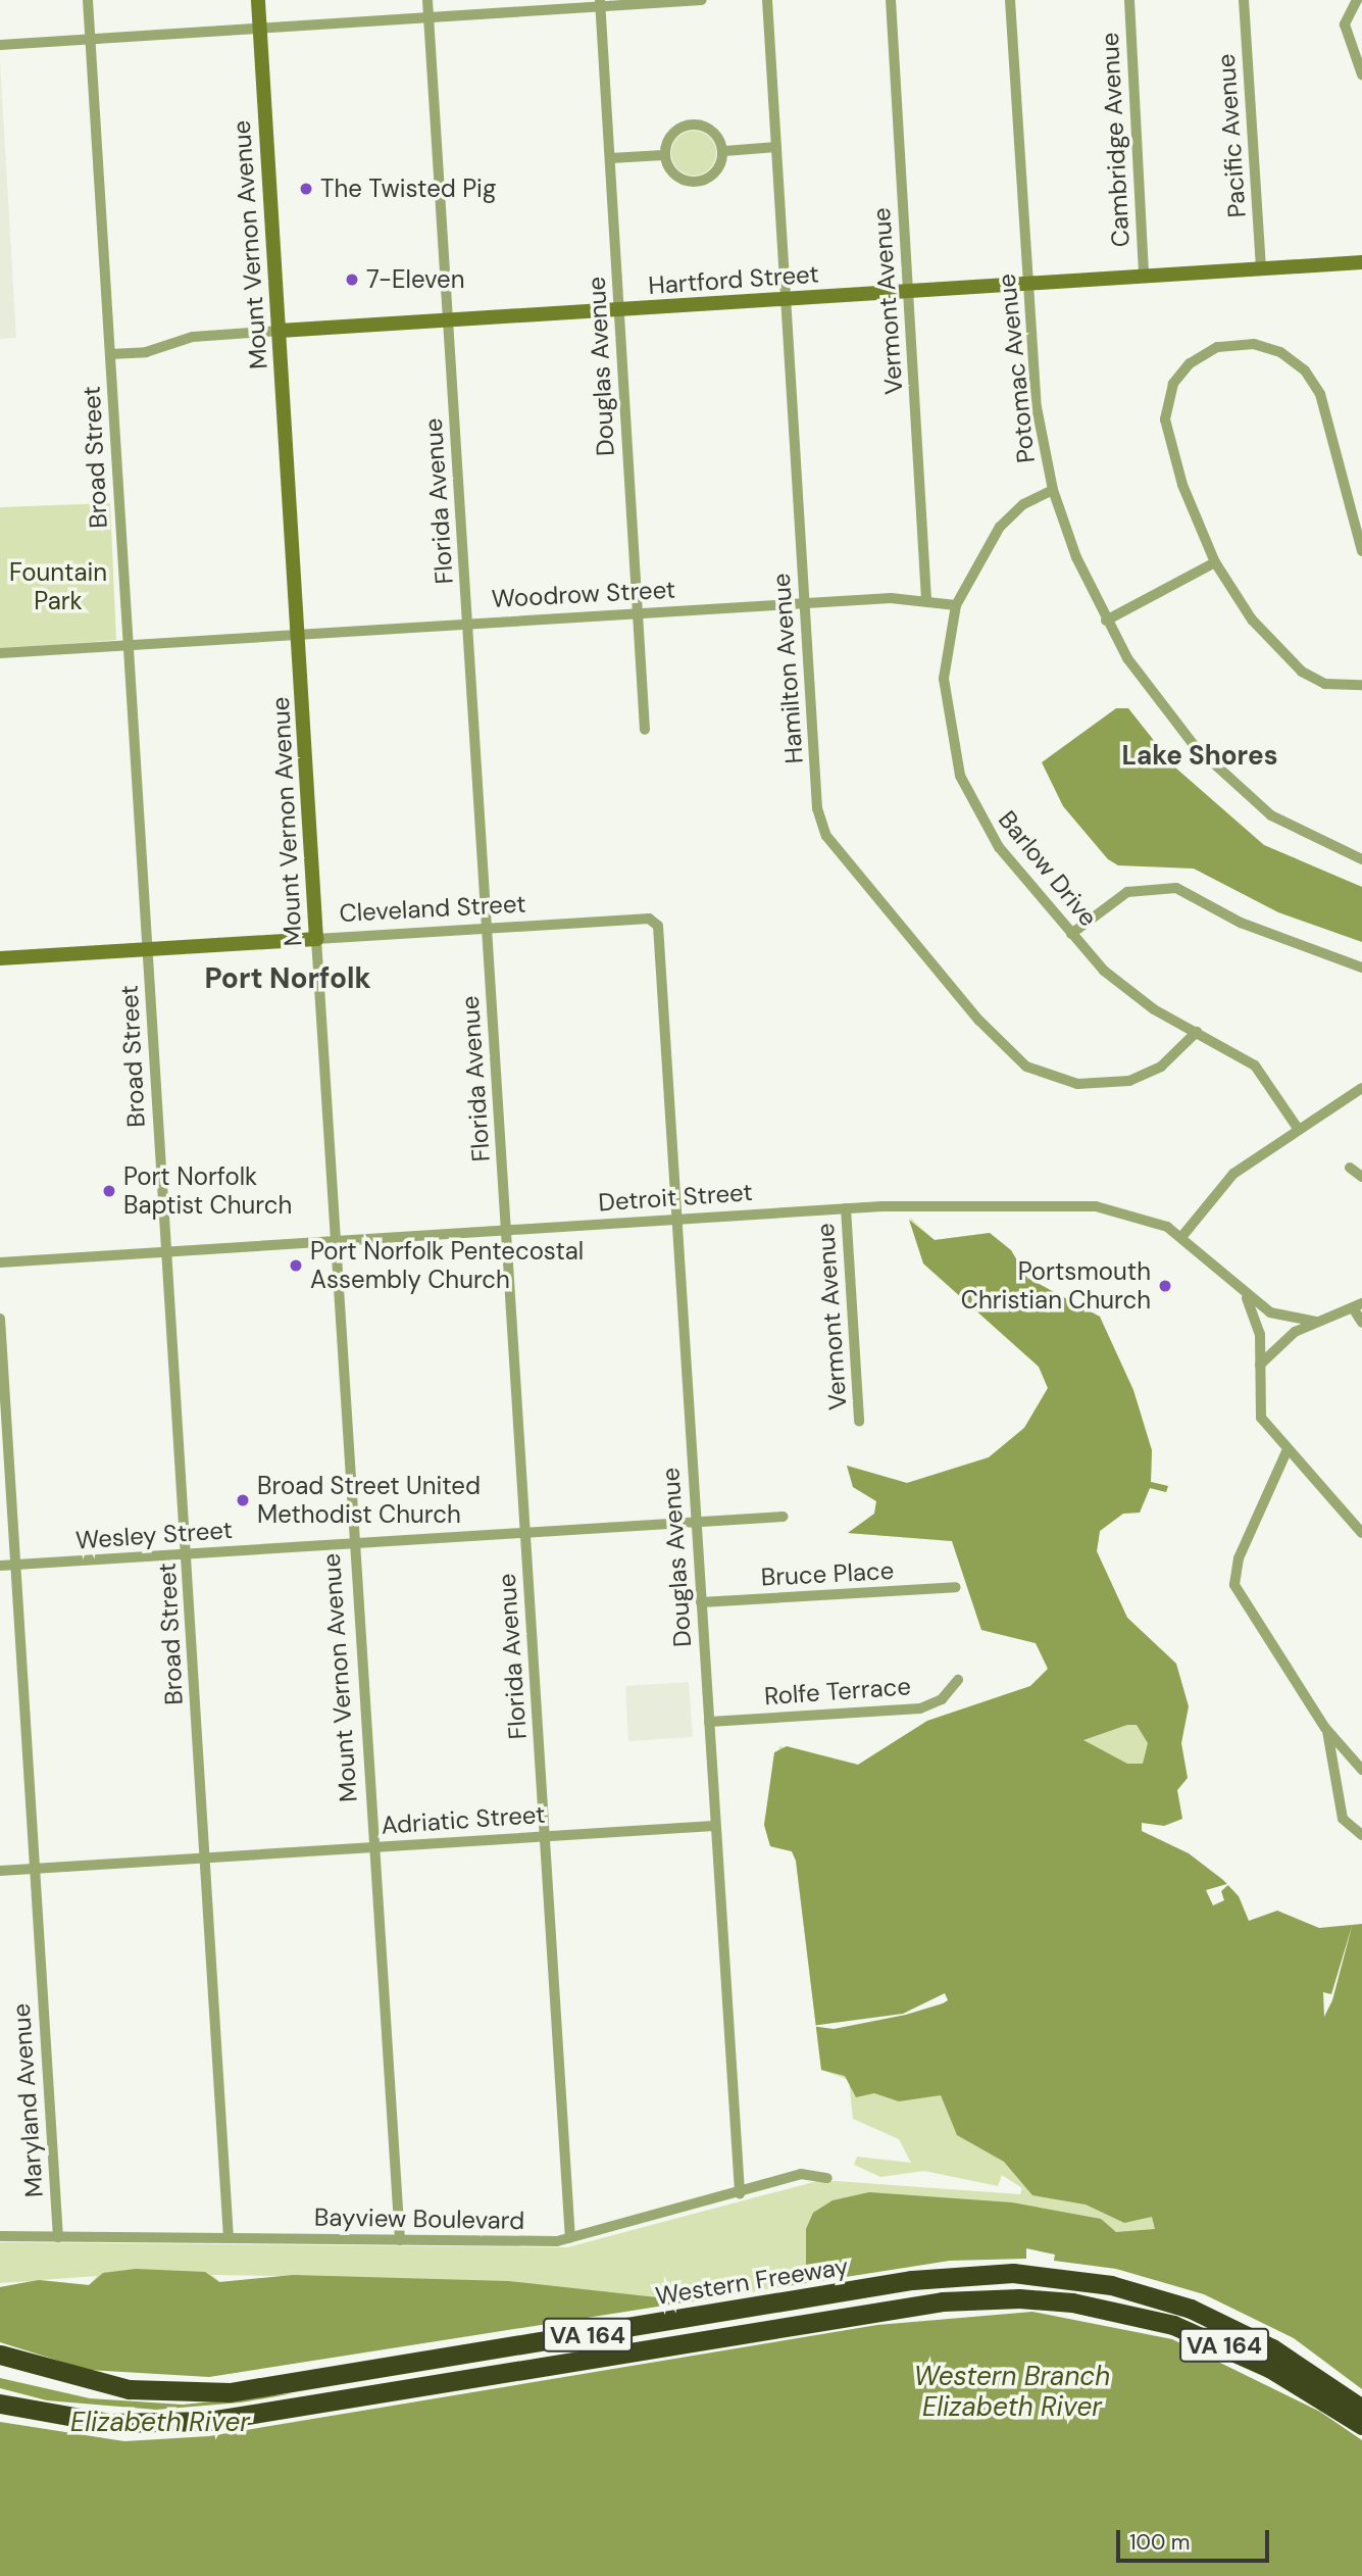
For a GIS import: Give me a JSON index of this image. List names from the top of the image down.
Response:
{
  "streets": {
    "highway": ["Western Freeway", "VA 164"],
    "street": [
      "Pacific Avenue",
      "Cambridge Avenue",
      "Mount Vernon Avenue",
      "Hartford Street",
      "Vermont Avenue",
      "Douglas Avenue",
      "Potomac Avenue",
      "Broad Street",
      "Florida Avenue",
      "Woodrow Street",
      "Hamilton Avenue",
      "Barlow Drive",
      "Cleveland Street",
      "Detroit Street",
      "Wesley Street",
      "Bruce Place",
      "Rolfe Terrace",
      "Adriatic Street",
      "Maryland Avenue",
      "Bayview Boulevard"
    ]
  },
  "crossings": [
    ["Pacific Avenue", "Hartford Street"],
    ["Cambridge Avenue", "Hartford Street"],
    ["Mount Vernon Avenue", "Hartford Street"],
    ["Mount Vernon Avenue", "Woodrow Street"],
    ["Mount Vernon Avenue", "Cleveland Street"],
    ["Mount Vernon Avenue", "Detroit Street"],
    ["Mount Vernon Avenue", "Wesley Street"],
    ["Mount Vernon Avenue", "Adriatic Street"],
    ["Mount Vernon Avenue", "Bayview Boulevard"],
    ["Hartford Street", "Vermont Avenue"],
    ["Hartford Street", "Douglas Avenue"],
    ["Hartford Street", "Potomac Avenue"],
    ["Hartford Street", "Broad Street"],
    ["Hartford Street", "Florida Avenue"],
    ["Hartford Street", "Hamilton Avenue"],
    ["Vermont Avenue", "Woodrow Street"],
    ["Vermont Avenue", "Detroit Street"],
    ["Douglas Avenue", "Woodrow Street"],
    ["Douglas Avenue", "Cleveland Street"],
    ["Douglas Avenue", "Detroit Street"],
    ["Douglas Avenue", "Wesley Street"],
    ["Douglas Avenue", "Bruce Place"],
    ["Douglas Avenue", "Rolfe Terrace"],
    ["Douglas Avenue", "Adriatic Street"],
    ["Douglas Avenue", "Bayview Boulevard"],
    ["Potomac Avenue", "Barlow Drive"],
    ["Broad Street", "Woodrow Street"],
    ["Broad Street", "Cleveland Street"],
    ["Broad Street", "Detroit Street"],
    ["Broad Street", "Wesley Street"],
    ["Broad Street", "Adriatic Street"],
    ["Broad Street", "Bayview Boulevard"],
    ["Florida Avenue", "Woodrow Street"],
    ["Florida Avenue", "Cleveland Street"],
    ["Florida Avenue", "Detroit Street"],
    ["Florida Avenue", "Wesley Street"],
    ["Florida Avenue", "Adriatic Street"],
    ["Florida Avenue", "Bayview Boulevard"],
    ["Woodrow Street", "Hamilton Avenue"],
    ["Woodrow Street", "Barlow Drive"],
    ["Hamilton Avenue", "Barlow Drive"],
    ["Wesley Street", "Maryland Avenue"],
    ["Adriatic Street", "Maryland Avenue"],
    ["Maryland Avenue", "Bayview Boulevard"]
  ],
  "districts": ["Lake Shores", "Port Norfolk"],
  "water": ["Western Branch Elizabeth River", "Elizabeth River"],
  "parks": ["Fountain Park"],
  "places": [
    "The Twisted Pig",
    "7-Eleven",
    "Port Norfolk Baptist Church",
    "Port Norfolk Pentecostal Assembly Church",
    "Portsmouth Christian Church",
    "Broad Street United Methodist Church"
  ],
  "scale_bar": "100 m"
}
